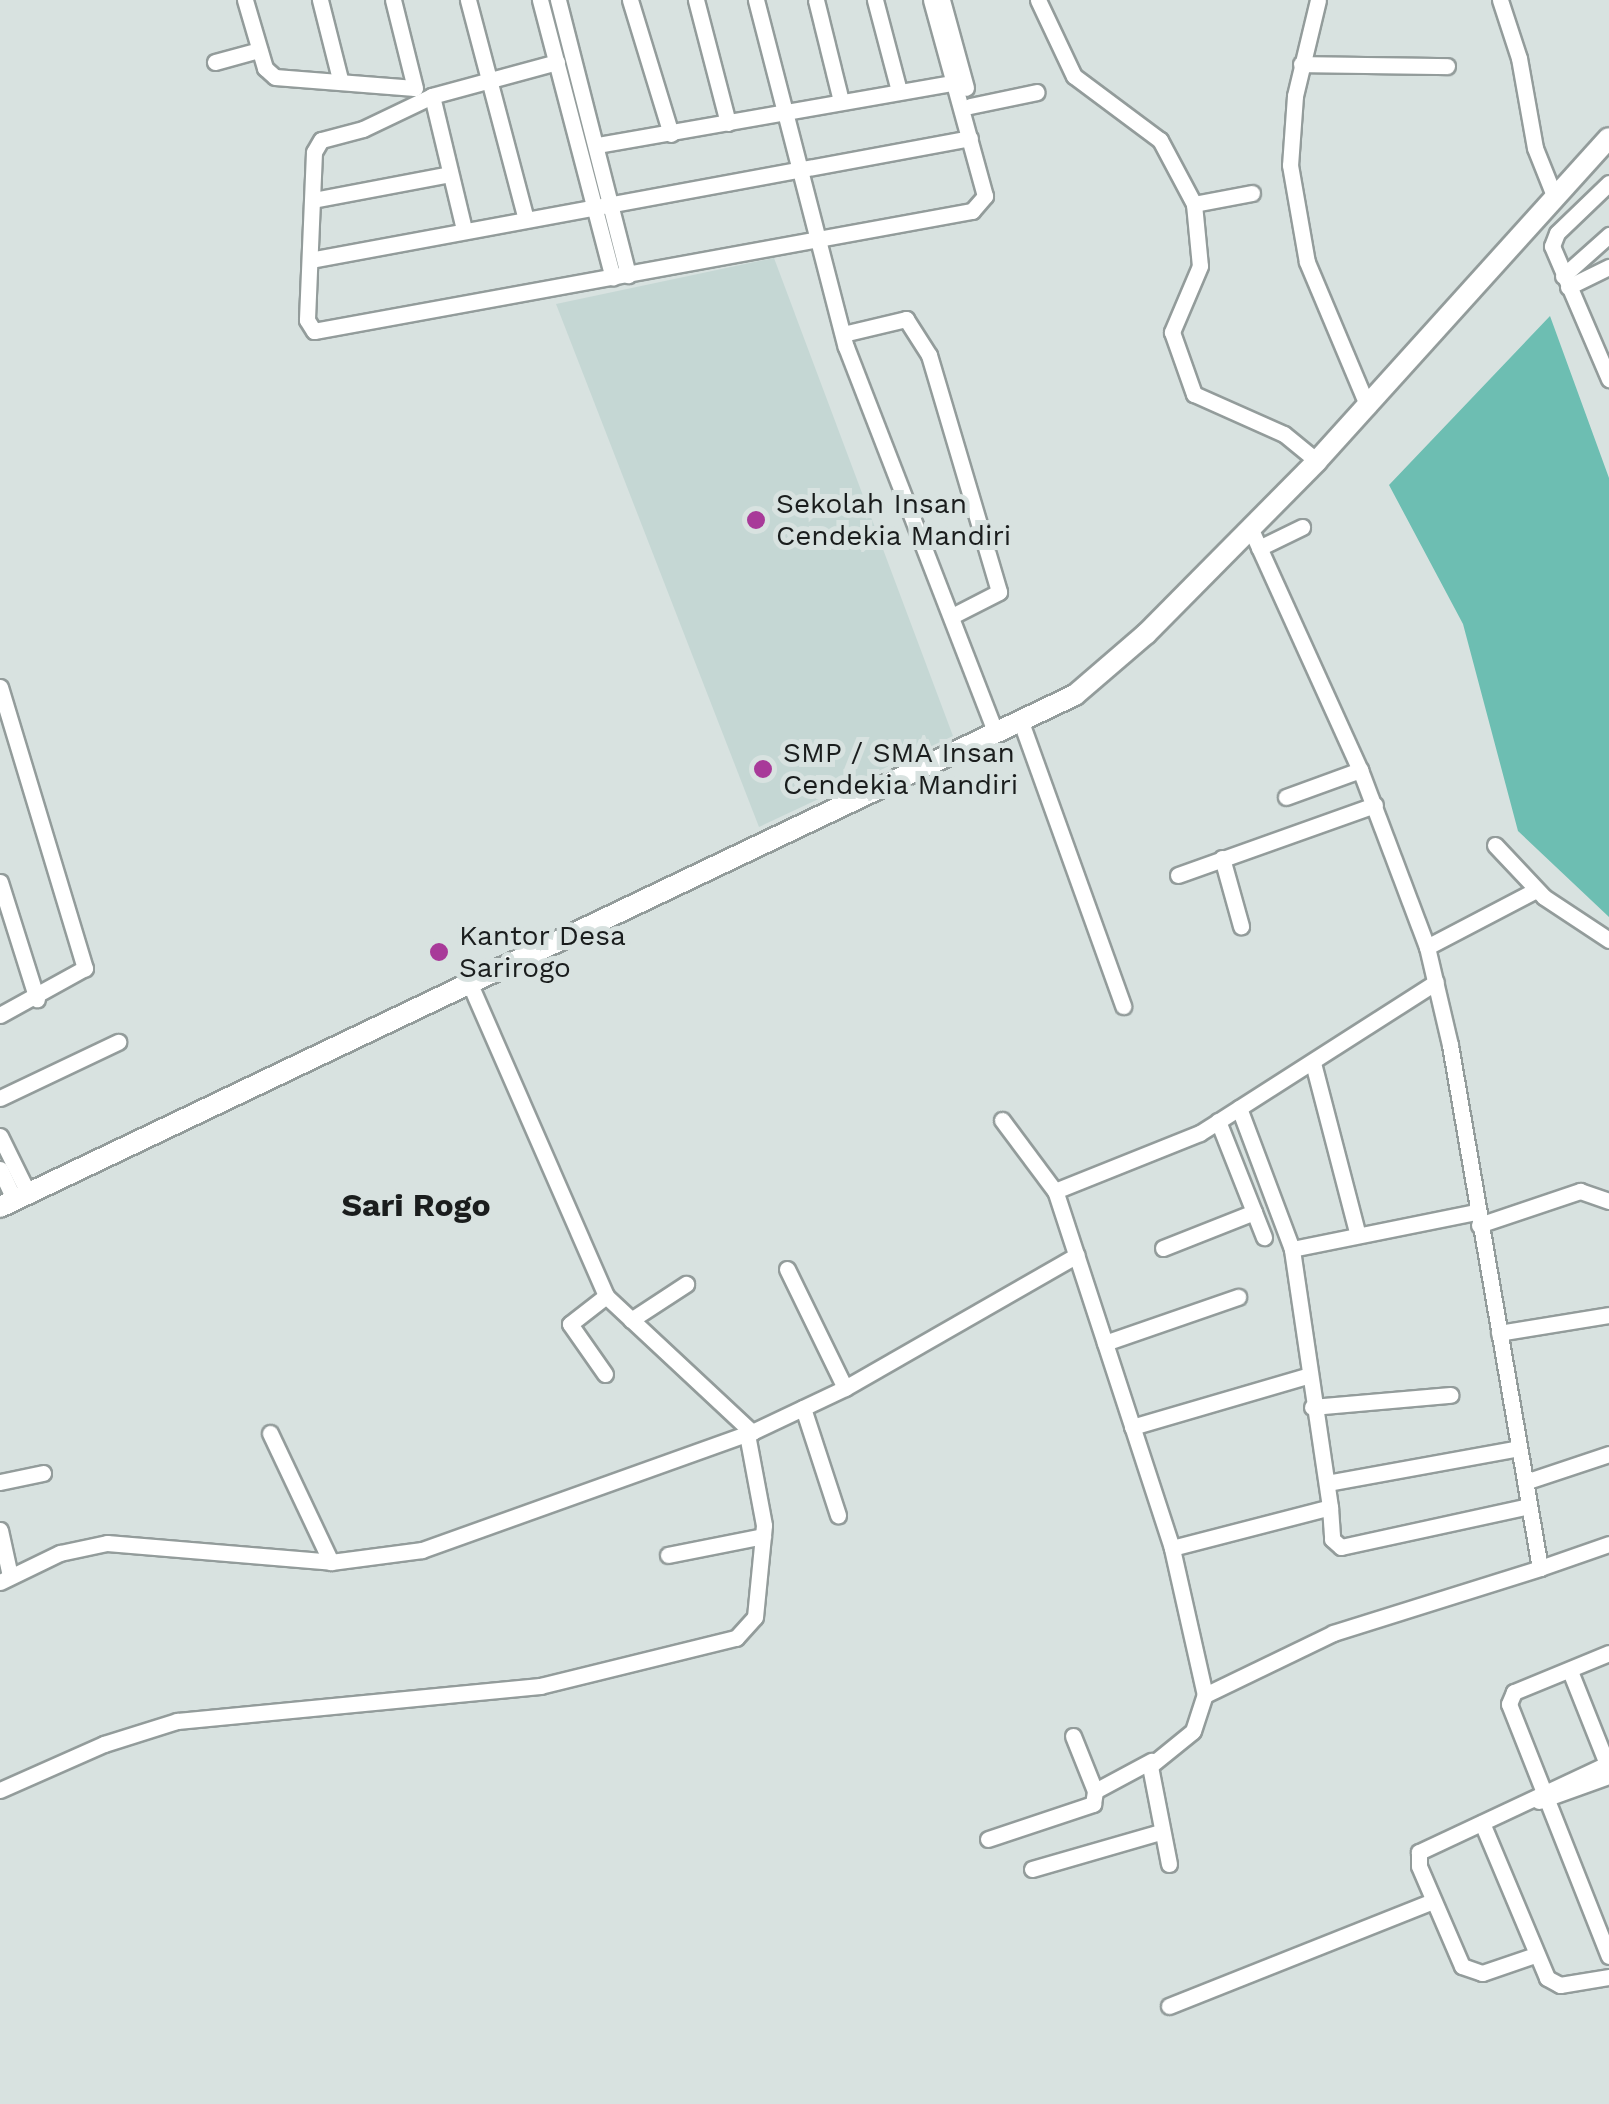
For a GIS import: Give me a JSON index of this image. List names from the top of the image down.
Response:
{
  "districts": ["Sari Rogo"],
  "places": ["Sekolah Insan Cendekia Mandiri", "SMP / SMA Insan Cendekia Mandiri", "Kantor Desa Sarirogo"]
}
